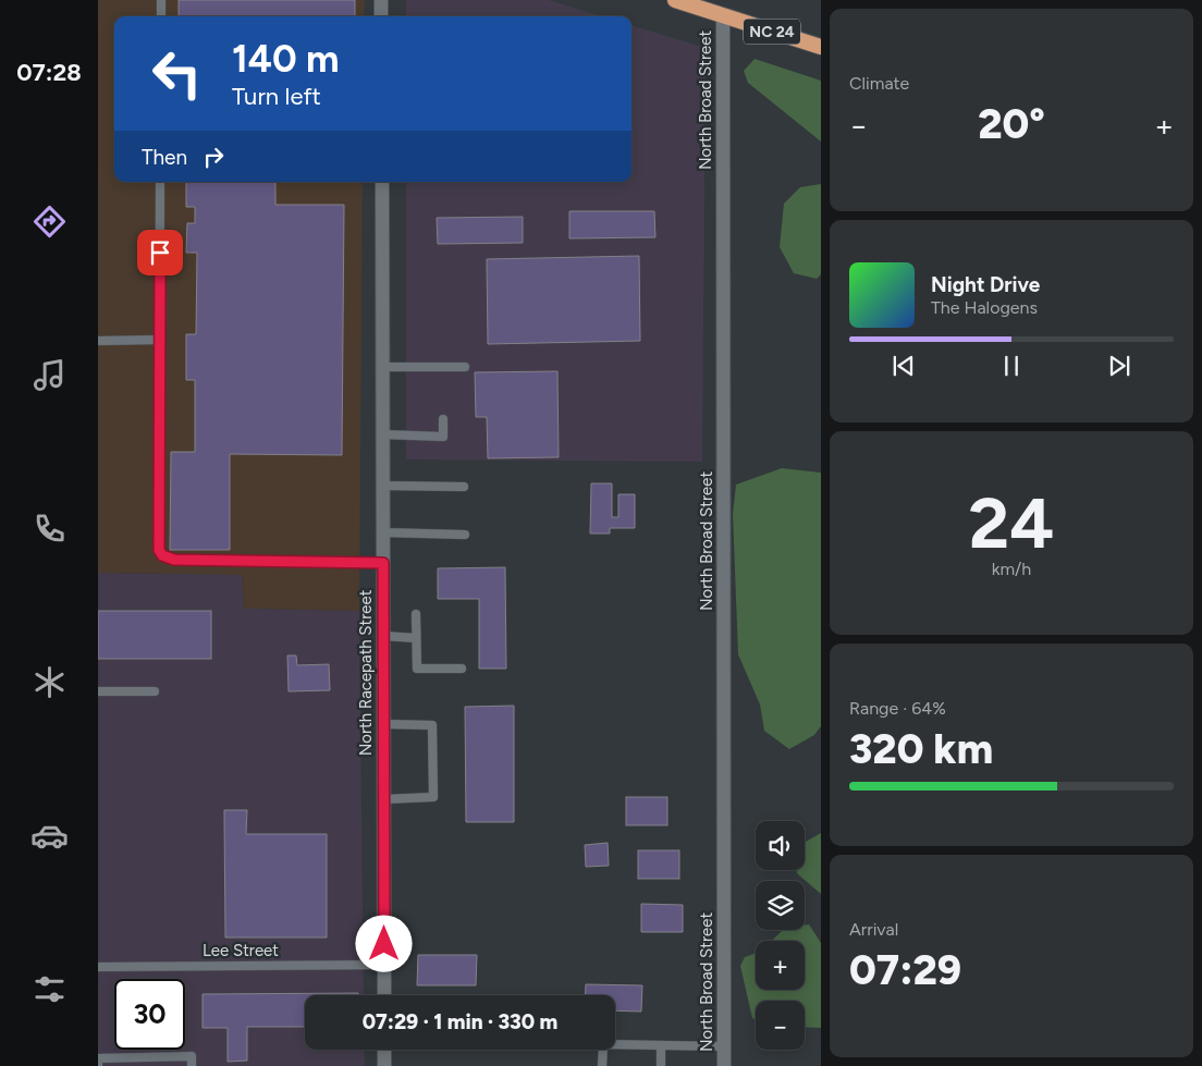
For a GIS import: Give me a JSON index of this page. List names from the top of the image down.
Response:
{
  "streets": {
    "highway": ["NC 24"],
    "street": ["North Broad Street", "North Racepath Street"],
    "lane": ["Lee Street"]
  },
  "crossings": [
    ["NC 24", "North Broad Street"],
    ["North Racepath Street", "Lee Street"]
  ],
  "page": {
    "tabs": "07:28",
    "tile": [
      "Climate",
      ["24", "km/h"],
      ["Range · 64%", "320 km"],
      ["Arrival", "07:29"]
    ],
    "turn": ["140 m", "Turn left"],
    "heat": ["−", "20°", "+"],
    "then": "Then",
    "song": ["Night Drive", "The Halogens"],
    "map_buttons": ["+", "−"],
    "limit": "30",
    "trip": "07:29 · 1 min · 330 m"
  }
}
